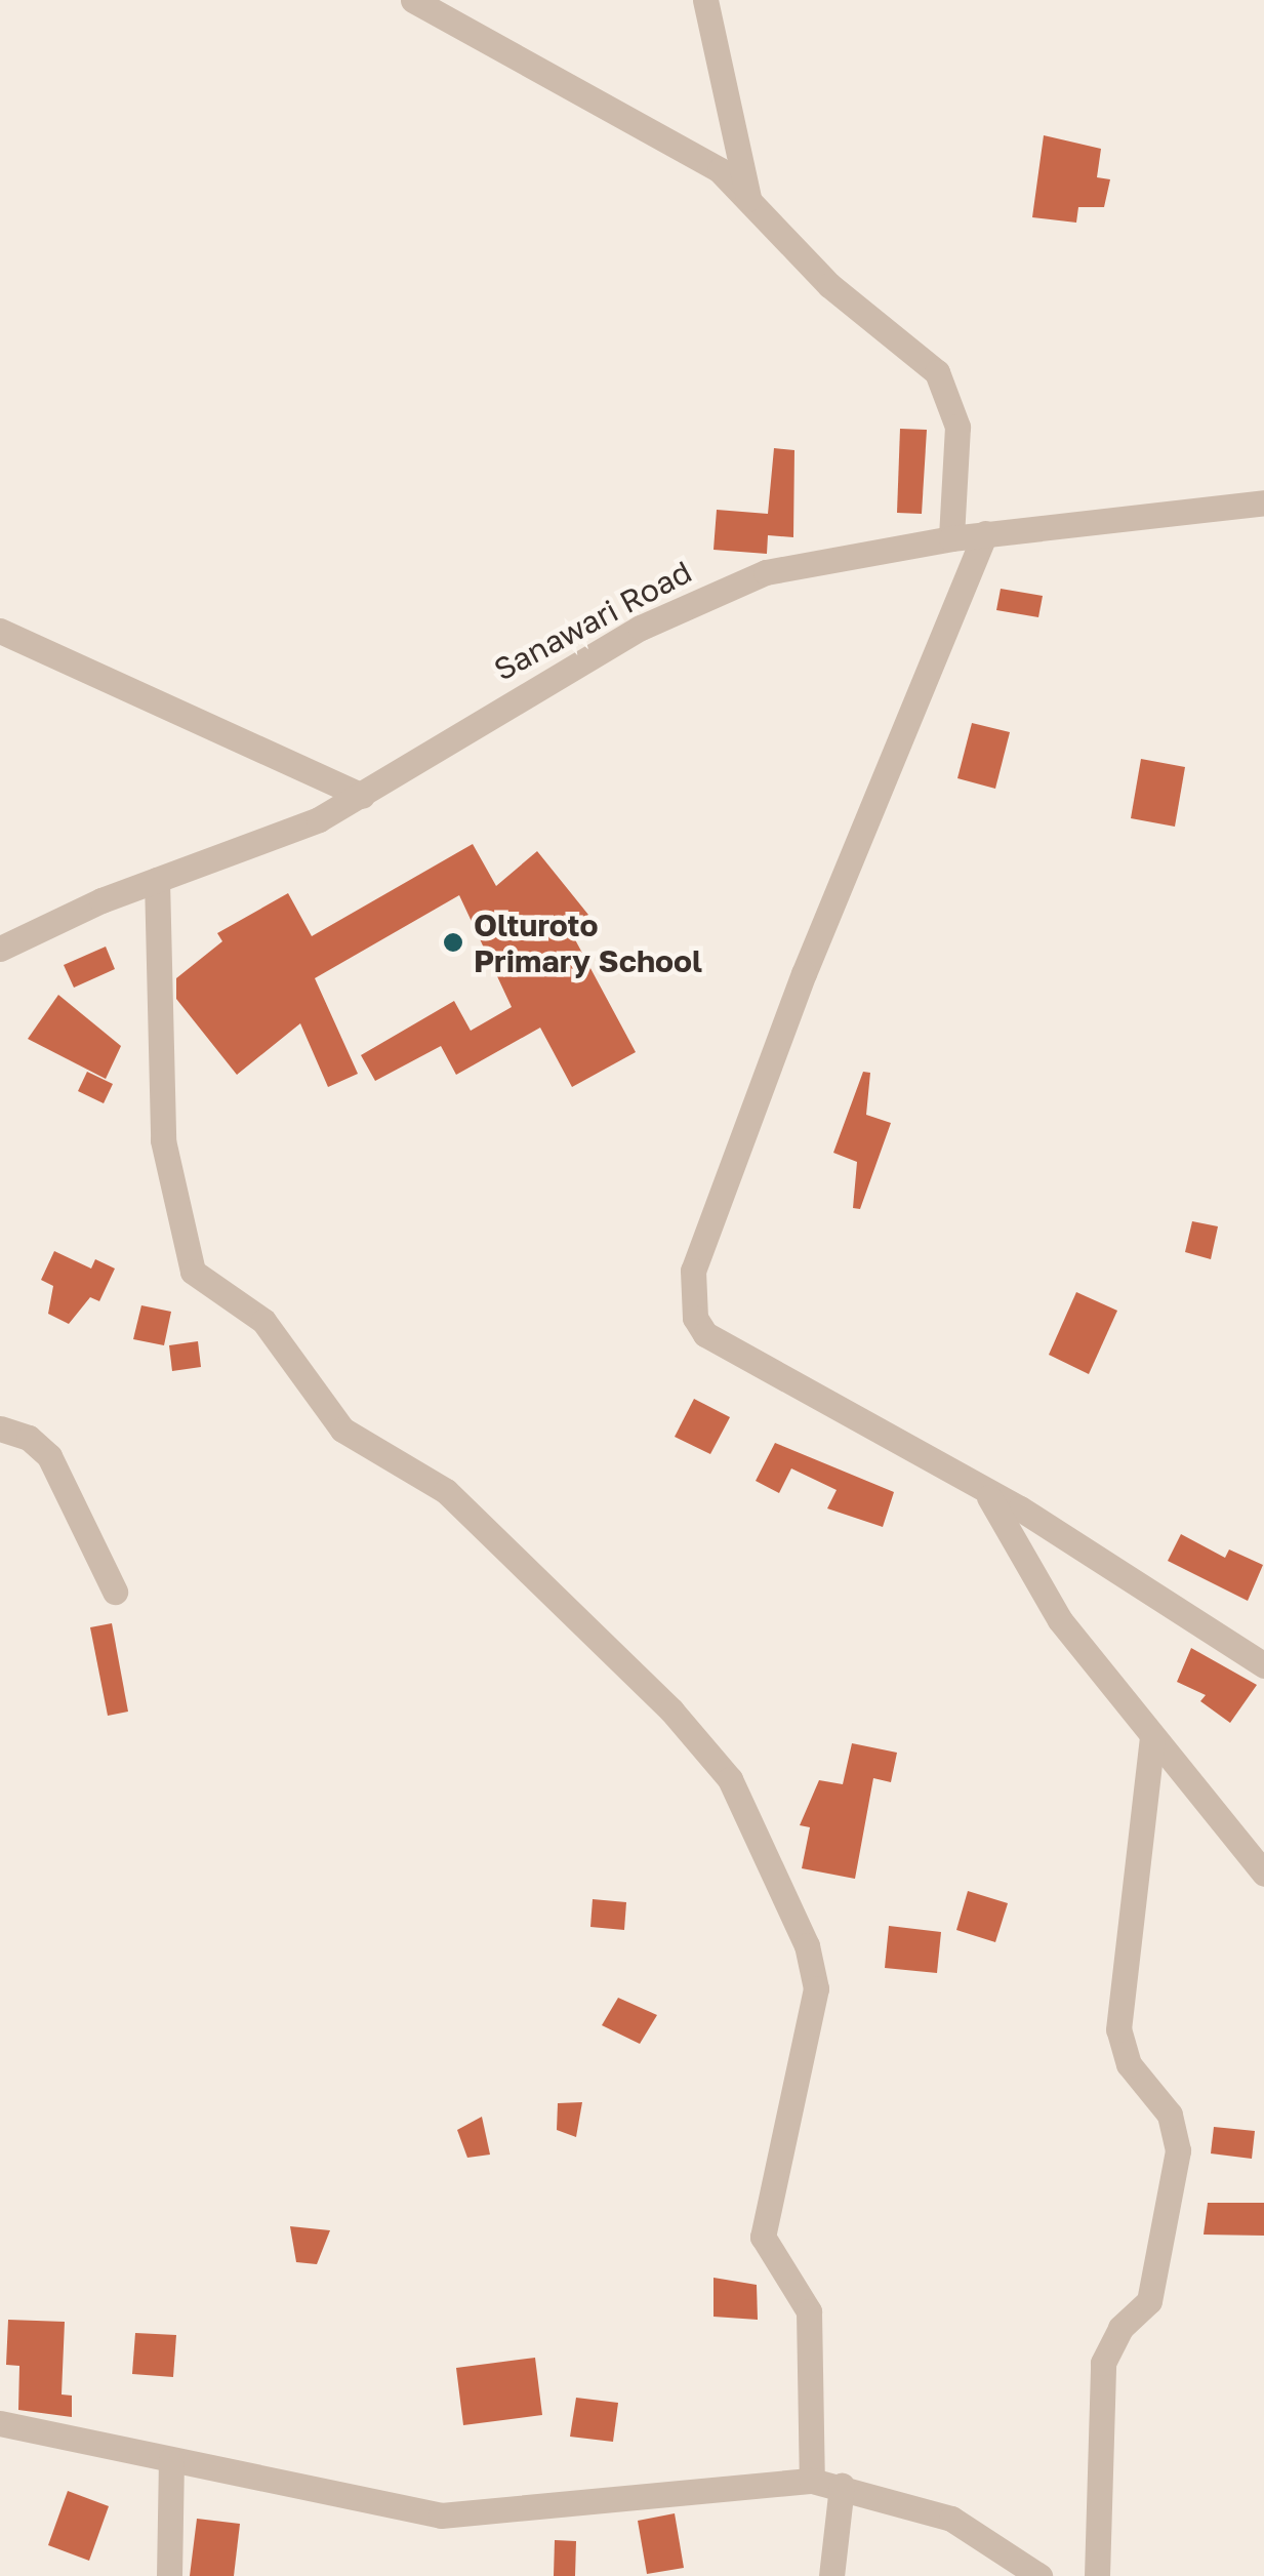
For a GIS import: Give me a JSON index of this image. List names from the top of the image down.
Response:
{
  "streets": {
    "street": ["Sanawari Road"]
  },
  "places": ["Olturoto Primary School"]
}
